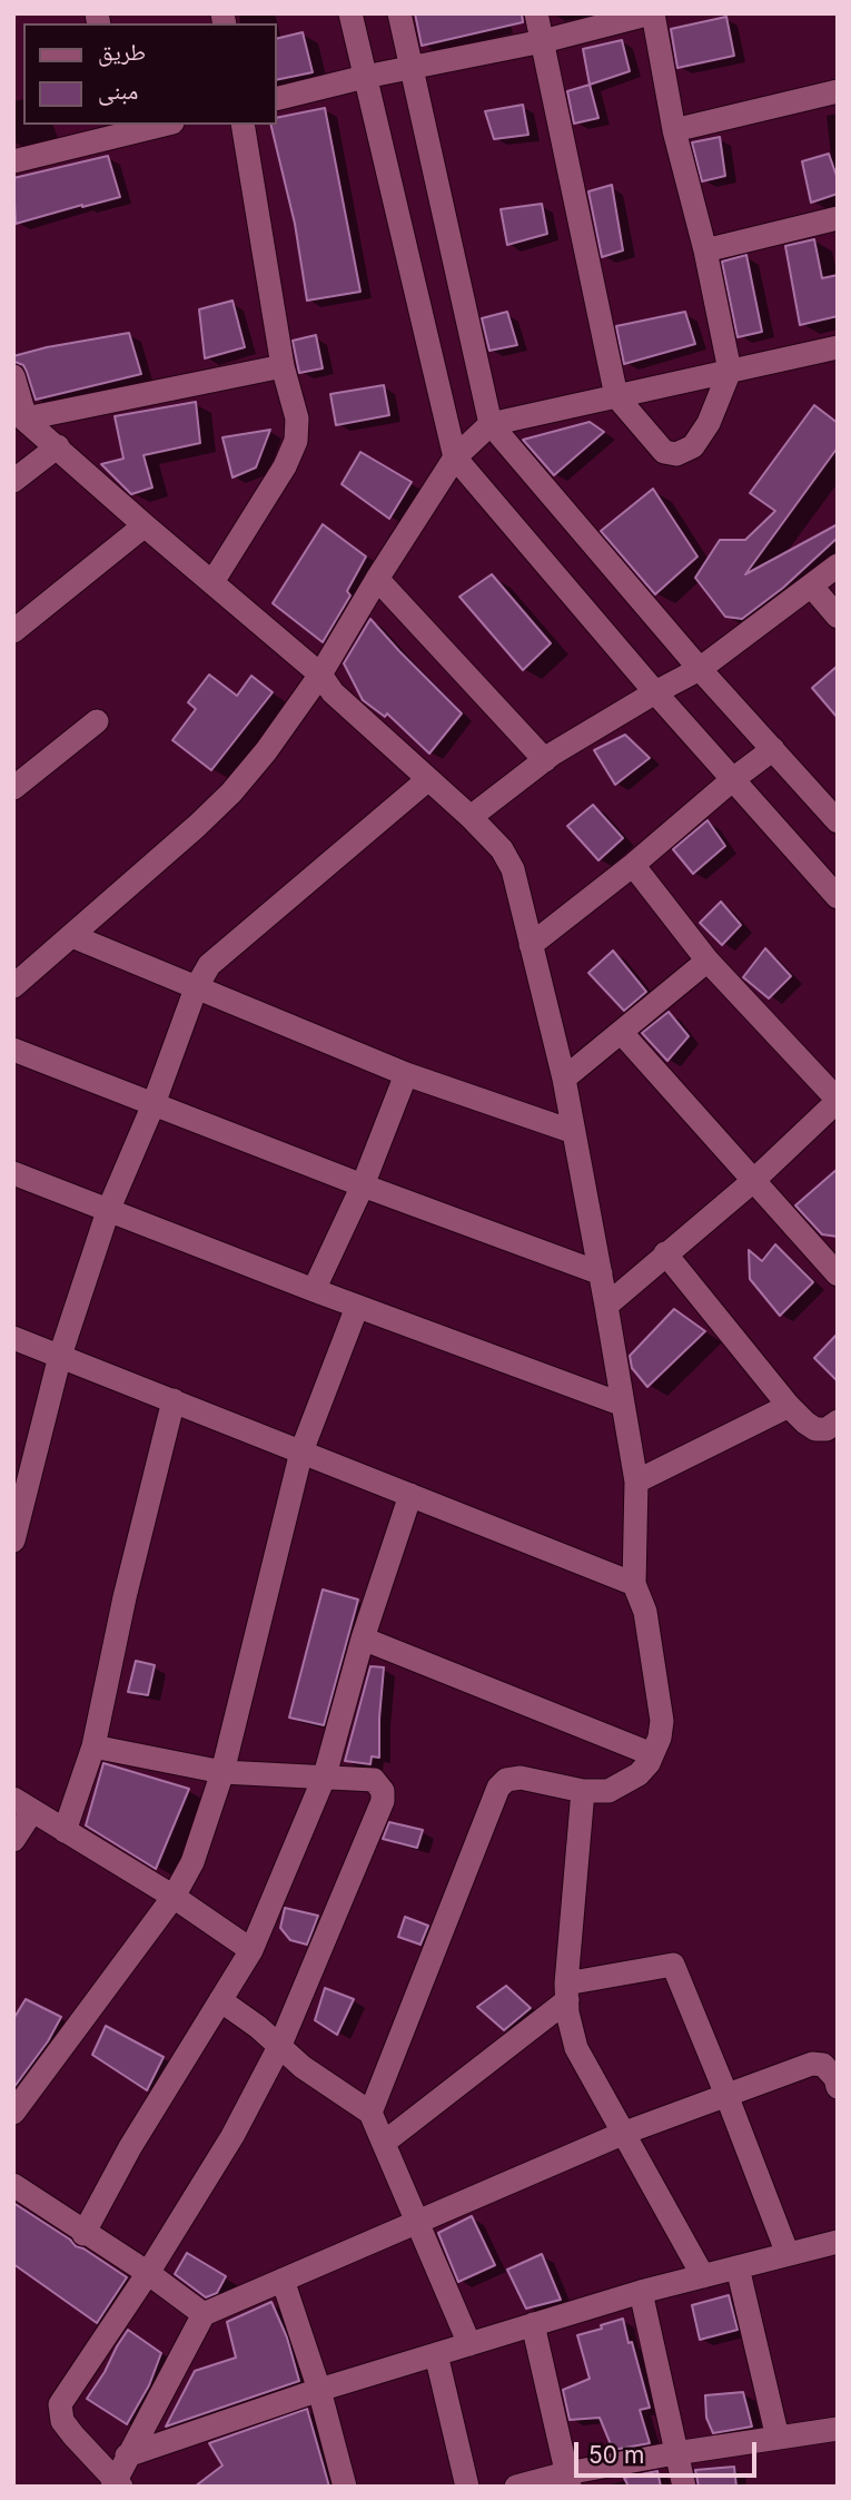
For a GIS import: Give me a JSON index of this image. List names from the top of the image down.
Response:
{
  "legend": ["طريق", "مبنى"],
  "scale_bar": "50 m"
}
